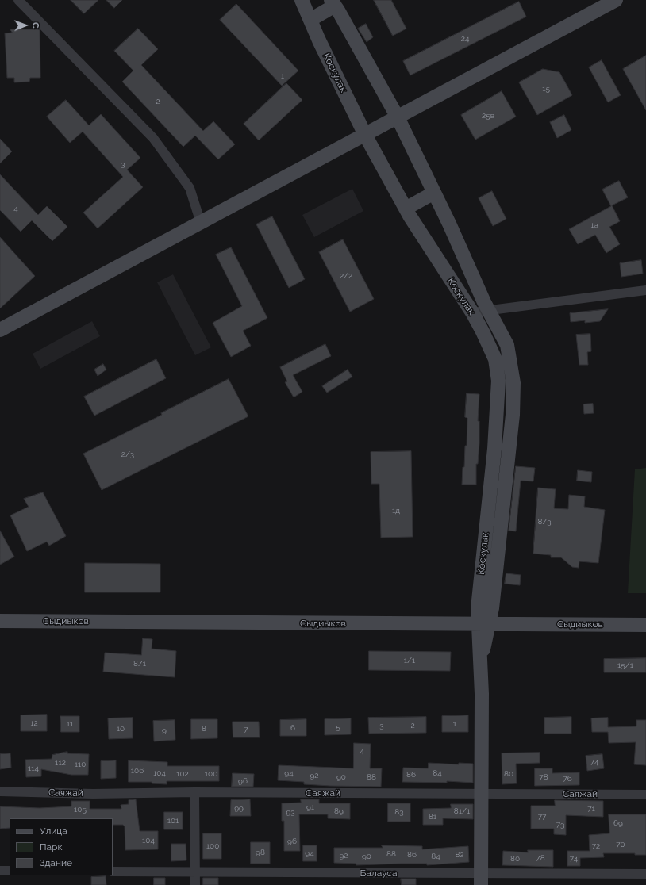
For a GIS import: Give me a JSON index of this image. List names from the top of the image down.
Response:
{
  "streets": {
    "street": [
      "Коскулак",
      "Сыдиыков",
      "Саяжай",
      "Балауса"
    ]
  },
  "crossings": [
    ["Коскулак", "Сыдиыков"]
  ],
  "house_numbers": [
    "24",
    "1",
    "15",
    "2",
    "25в",
    "3",
    "4",
    "1а",
    "2/2",
    "2/3",
    "1д",
    "8/3",
    "1/1",
    "8/1",
    "15/1",
    "12",
    "11",
    "1",
    "3",
    "2",
    "5",
    "6",
    "10",
    "8",
    "7",
    "9",
    "4",
    "74",
    "112",
    "110",
    "114",
    "106",
    "104",
    "94",
    "84",
    "102",
    "100",
    "80",
    "86",
    "92",
    "90",
    "88",
    "78",
    "76",
    "96",
    "91",
    "99",
    "71",
    "105",
    "89",
    "81/1",
    "93",
    "83",
    "81",
    "77",
    "101",
    "69",
    "73",
    "104",
    "96",
    "70",
    "100",
    "72",
    "98",
    "94",
    "88",
    "86",
    "82",
    "92",
    "90",
    "84",
    "78",
    "80",
    "74"
  ],
  "legend": ["Улица", "Парк", "Здание"],
  "north": "right"
}
